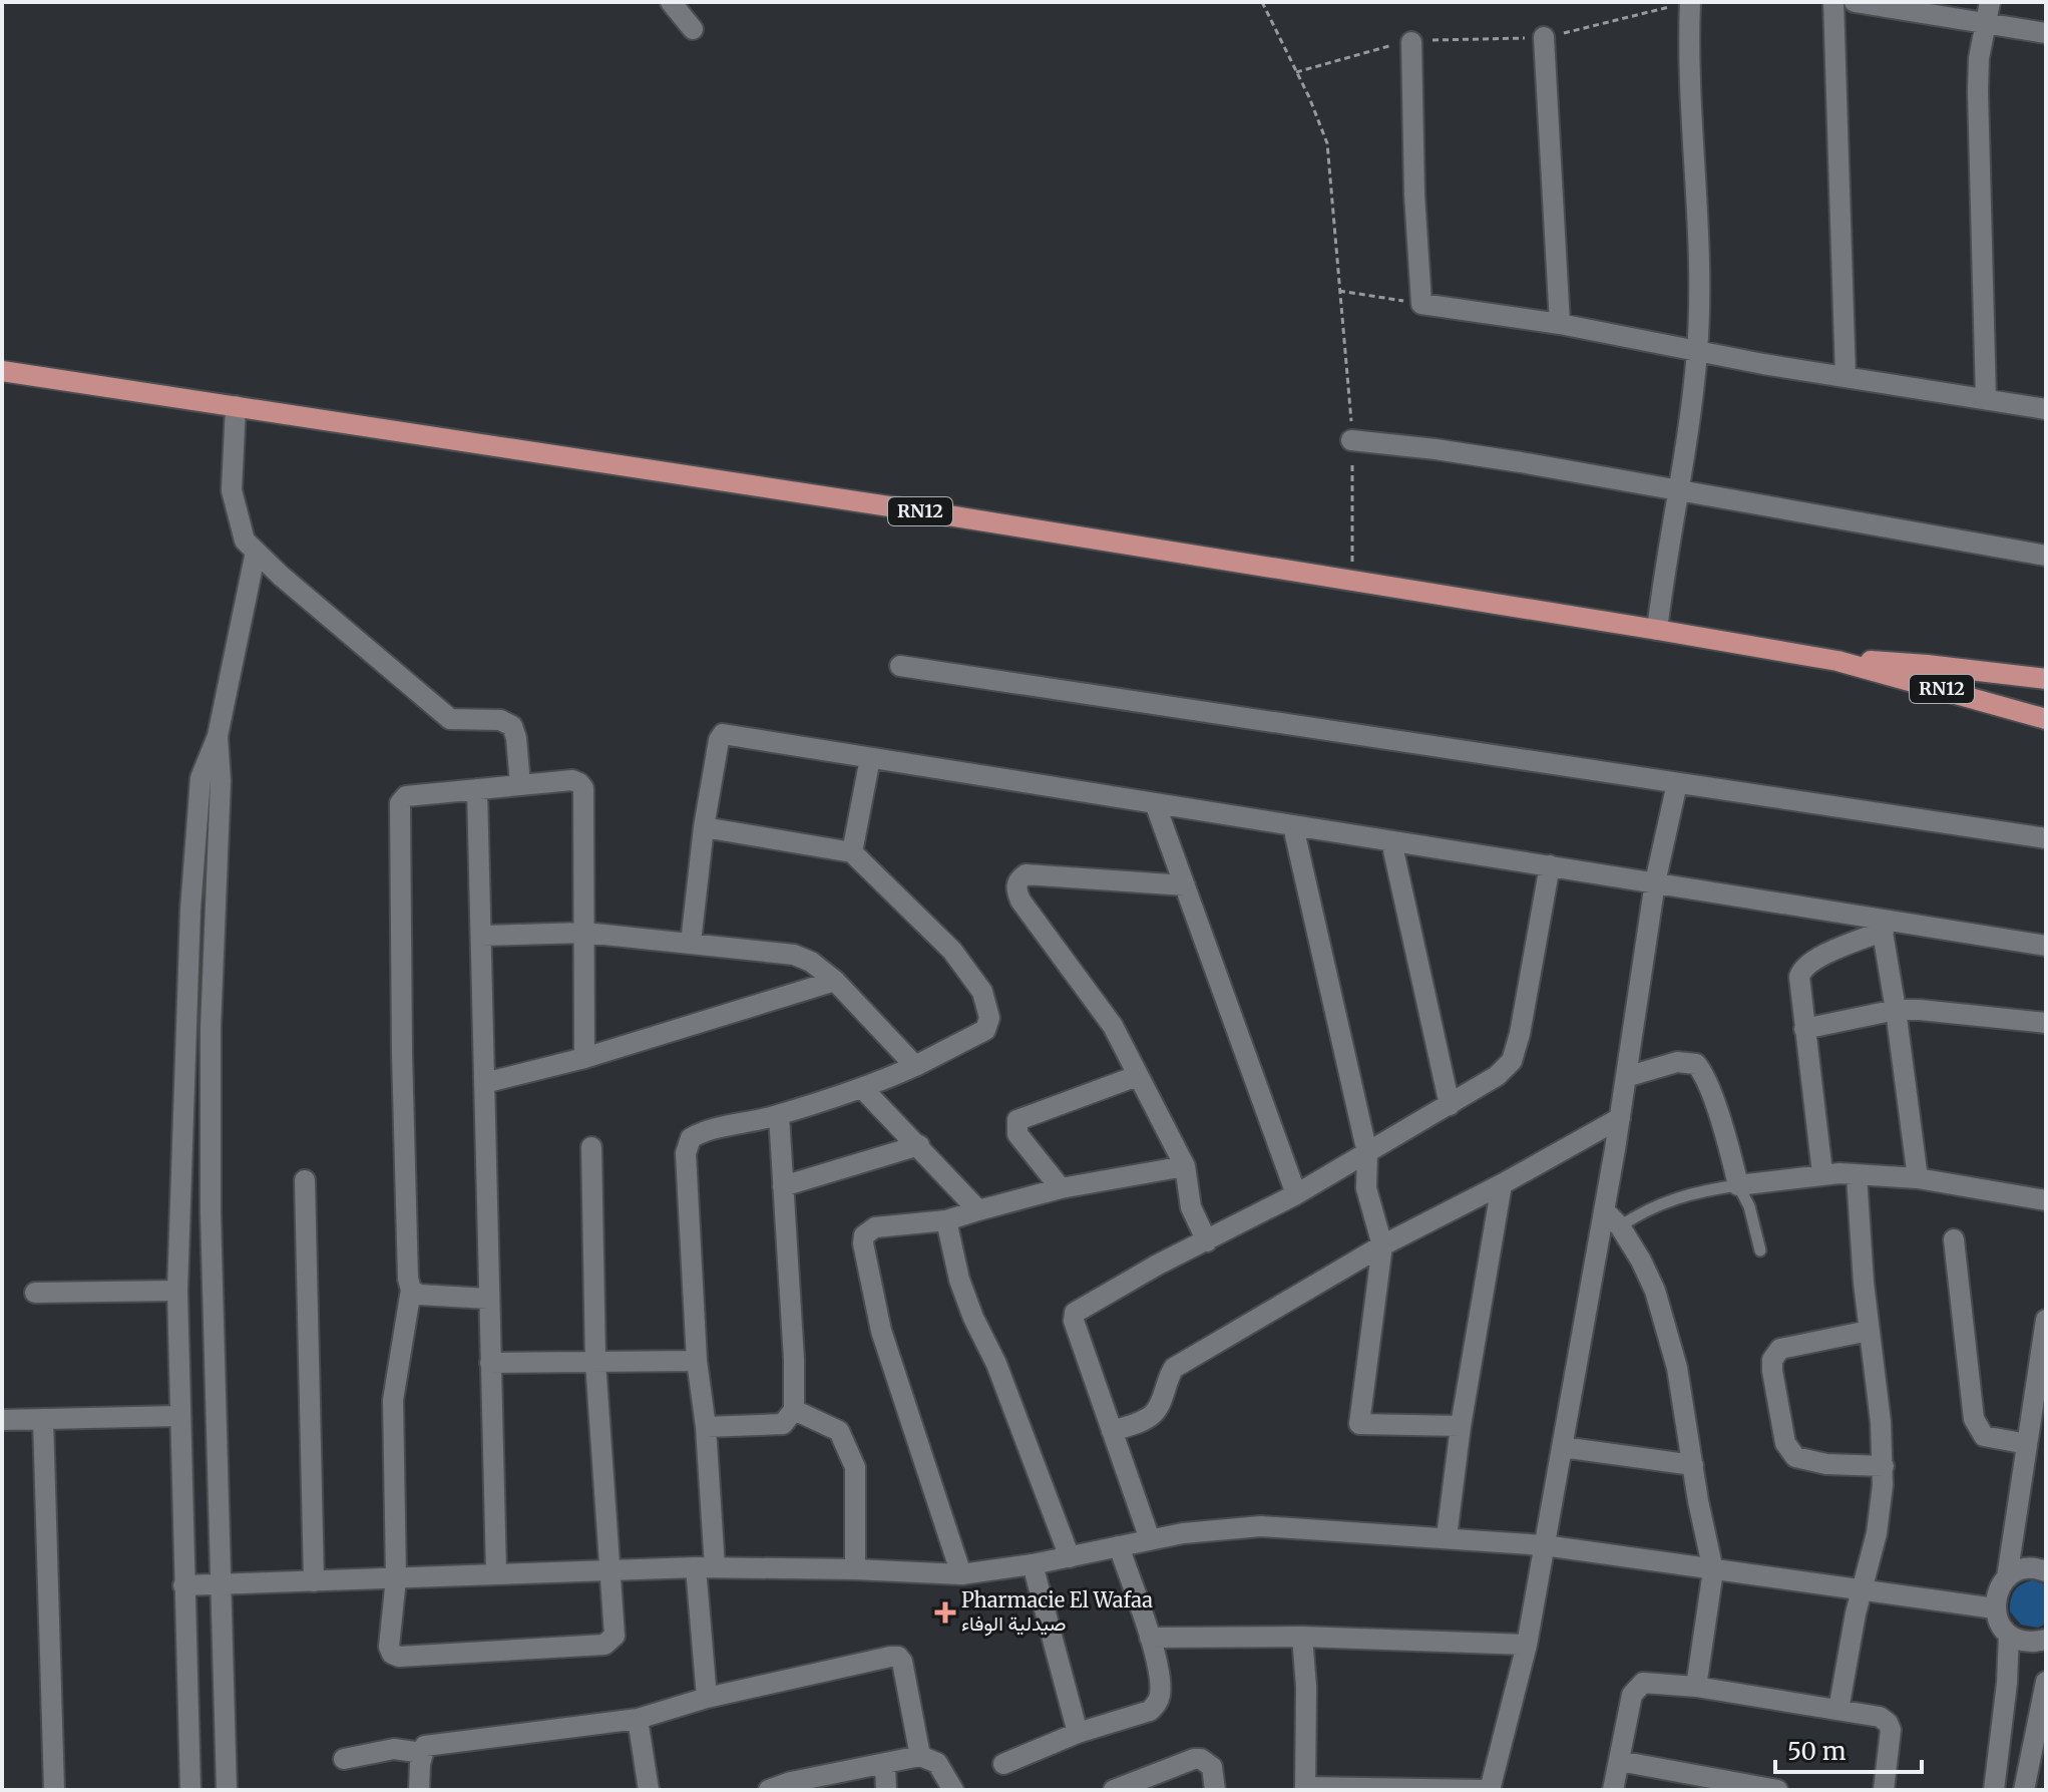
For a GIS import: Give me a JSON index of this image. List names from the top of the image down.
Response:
{
  "streets": {
    "main road": ["RN12"]
  },
  "places": {
    "health": ["Pharmacie El Wafaa صيدلية الوفاء"]
  },
  "scale_bar": "50 m"
}
